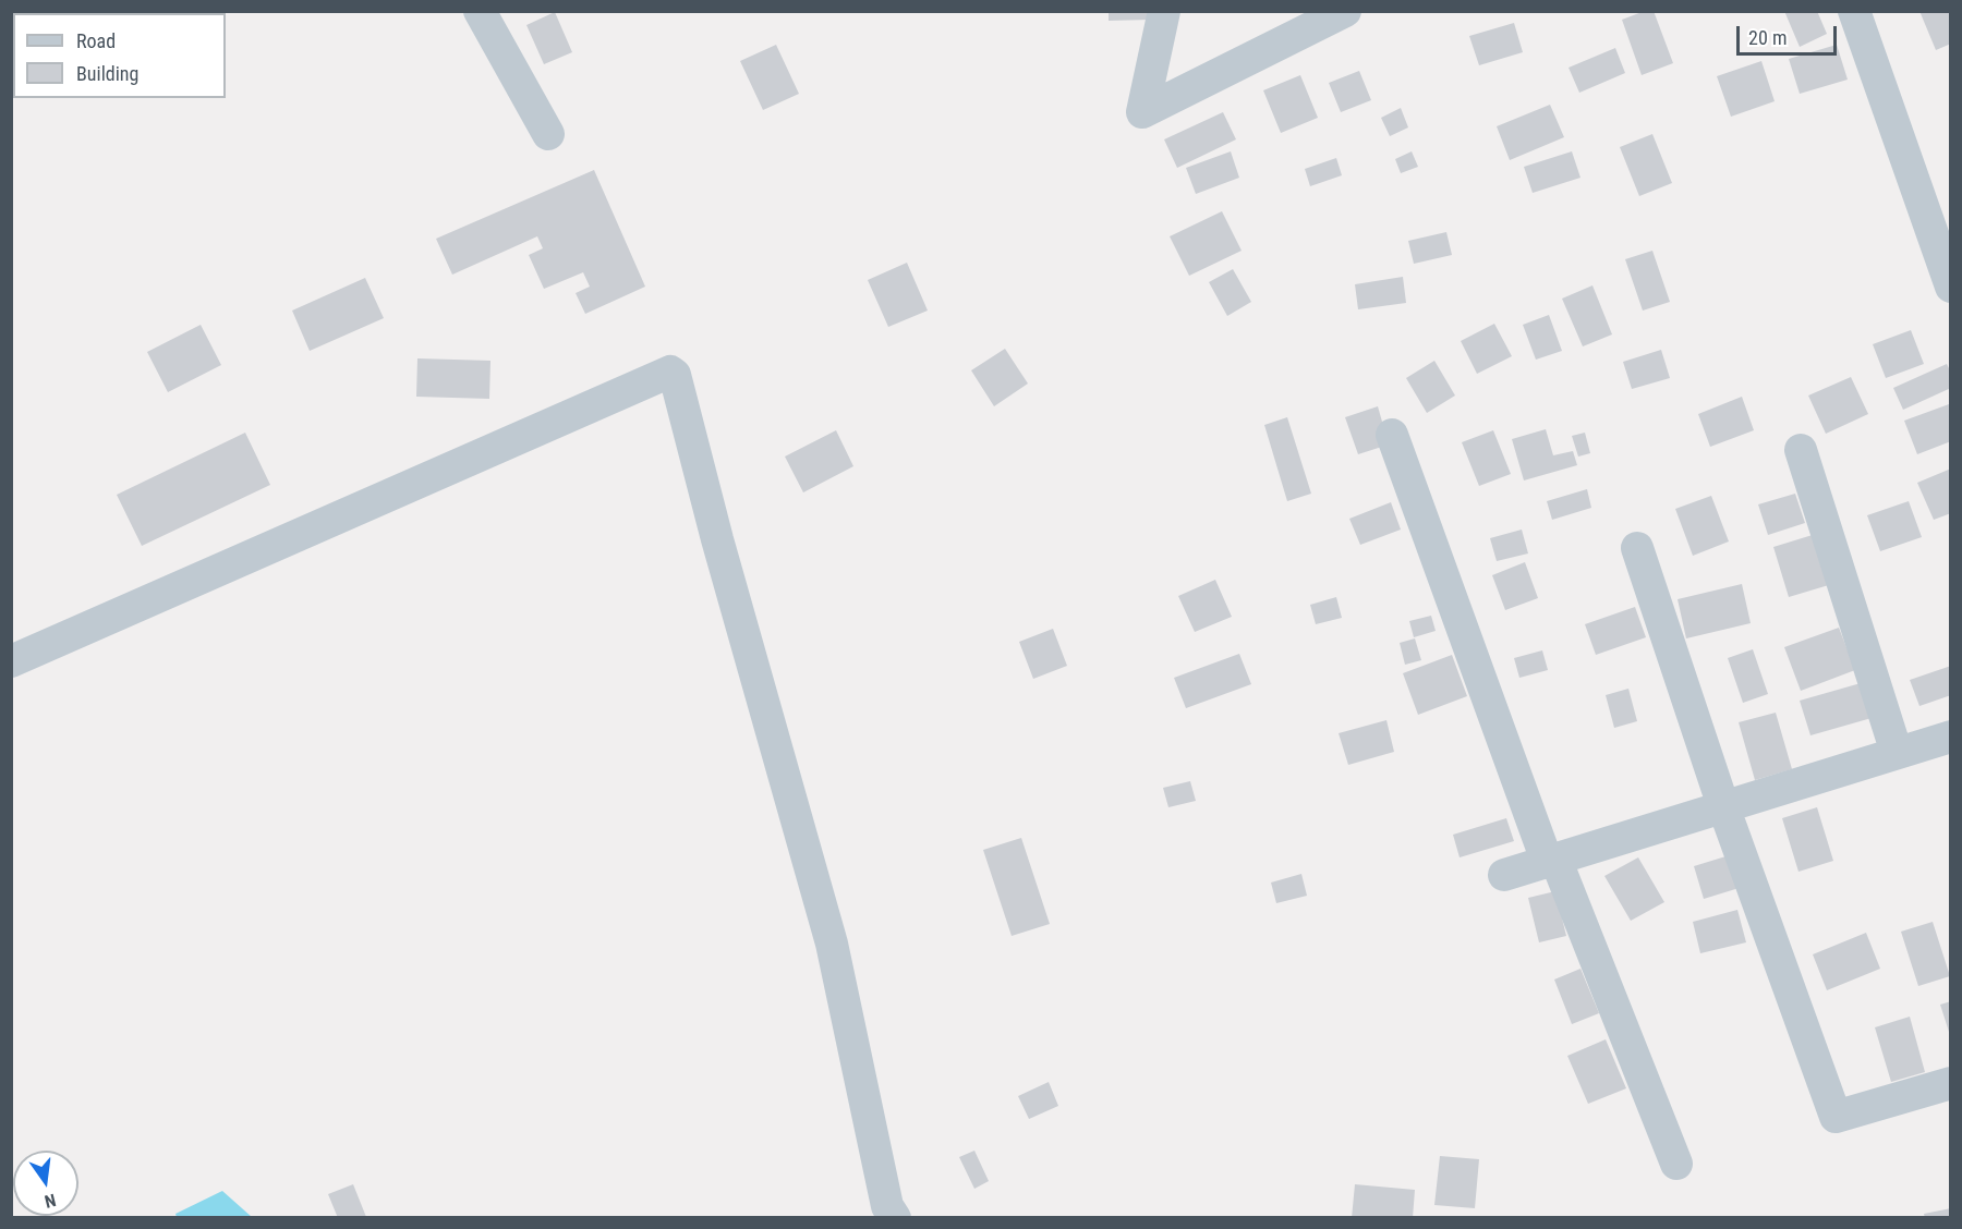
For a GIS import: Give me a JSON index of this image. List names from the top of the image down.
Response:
{
  "legend": ["Road", "Building"],
  "scale_bar": "20 m",
  "north": "bottom"
}
